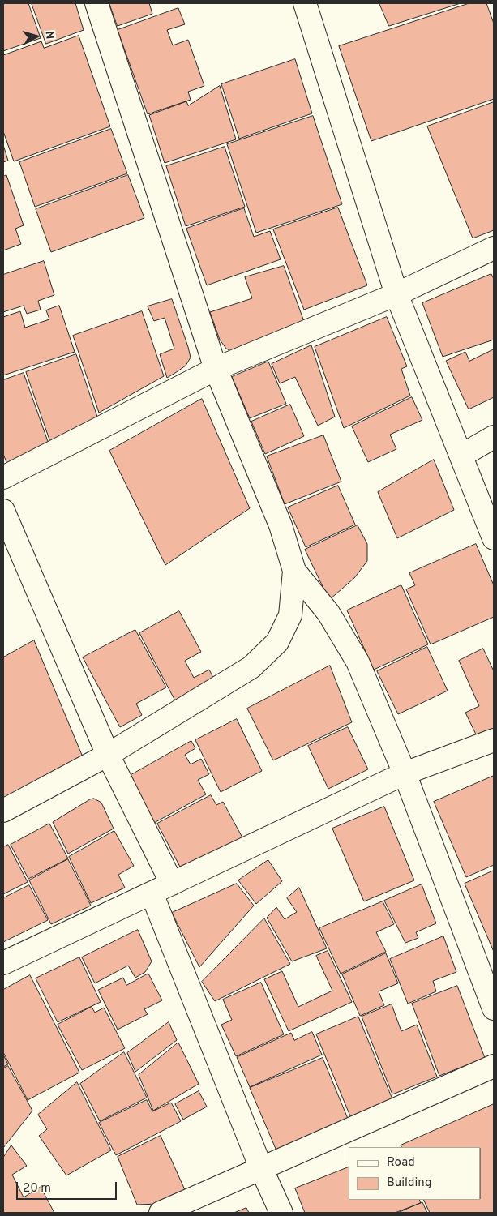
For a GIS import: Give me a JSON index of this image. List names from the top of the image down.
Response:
{
  "legend": ["Road", "Building"],
  "scale_bar": "20 m",
  "north": "right"
}
